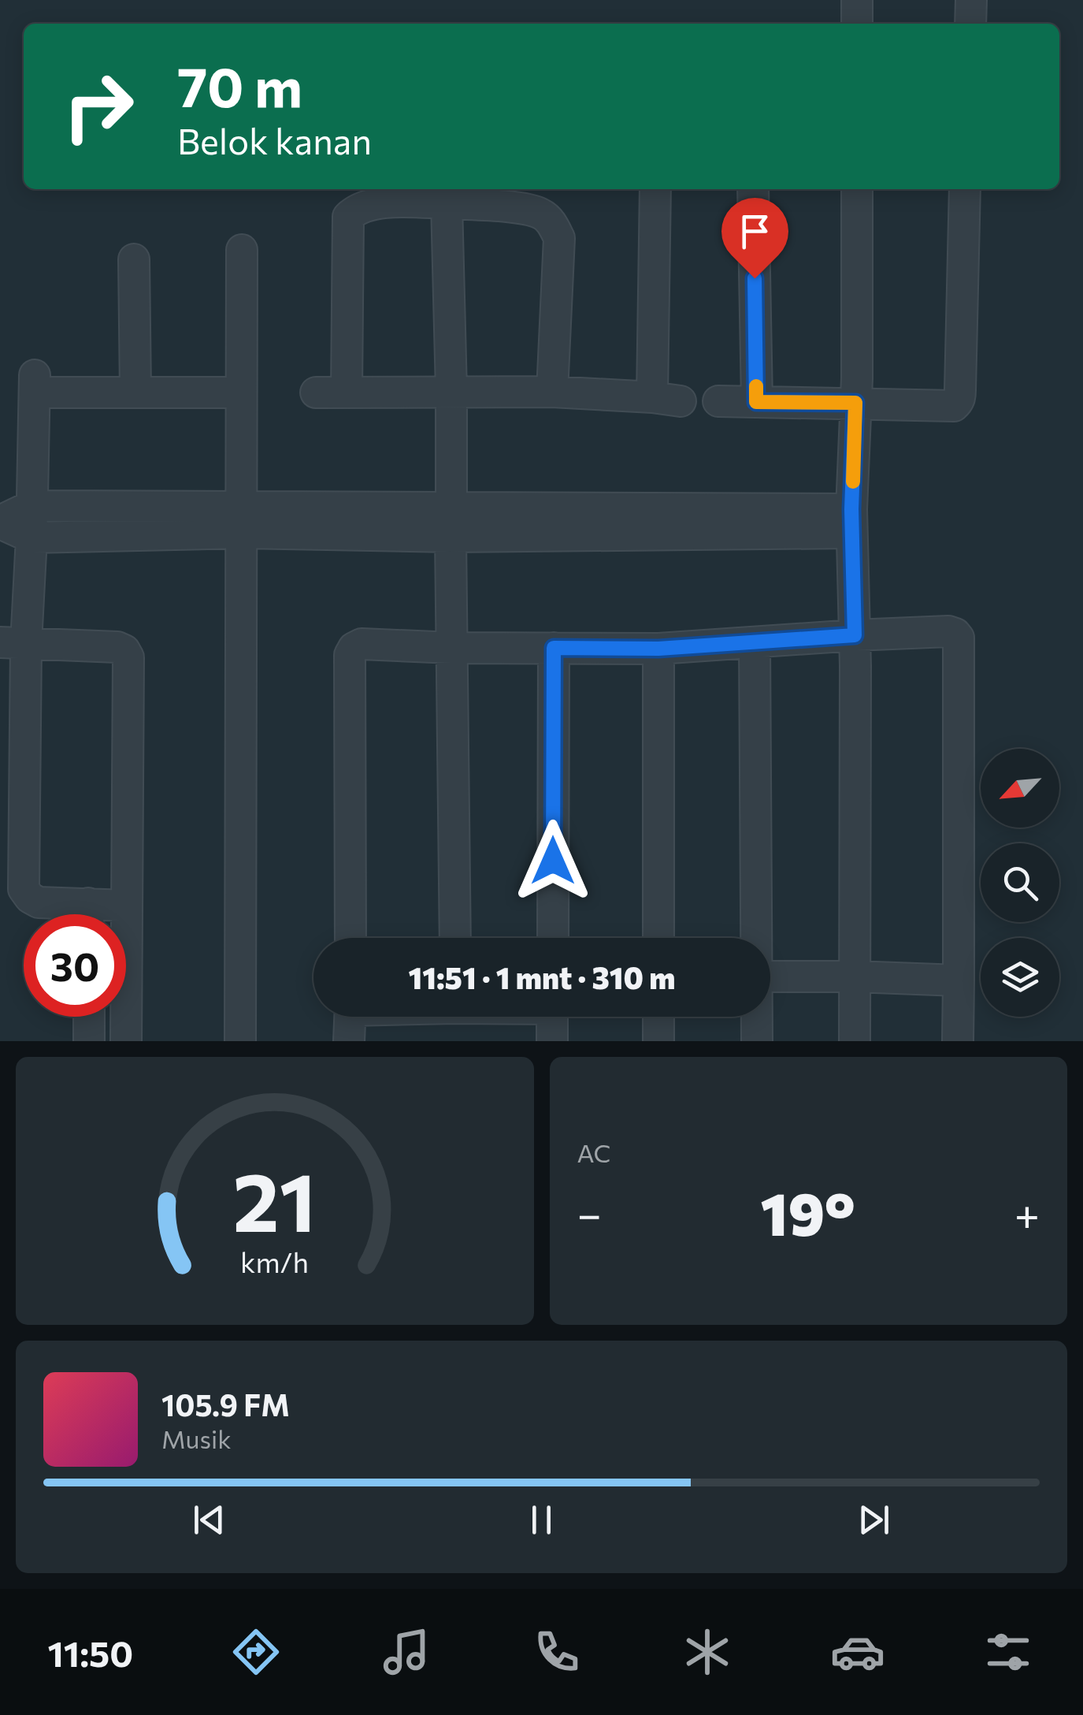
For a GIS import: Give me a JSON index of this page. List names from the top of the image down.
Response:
{
  "north": "bottom left",
  "page": {
    "turn": ["70 m", "Belok kanan"],
    "limit": "30",
    "trip": "11:51 · 1 mnt · 310 m",
    "tile": "AC",
    "heat": ["−", "19°", "+"],
    "song": ["105.9 FM", "Musik"],
    "tabs": "11:50",
    "gauge": ["21", "km/h"]
  }
}
